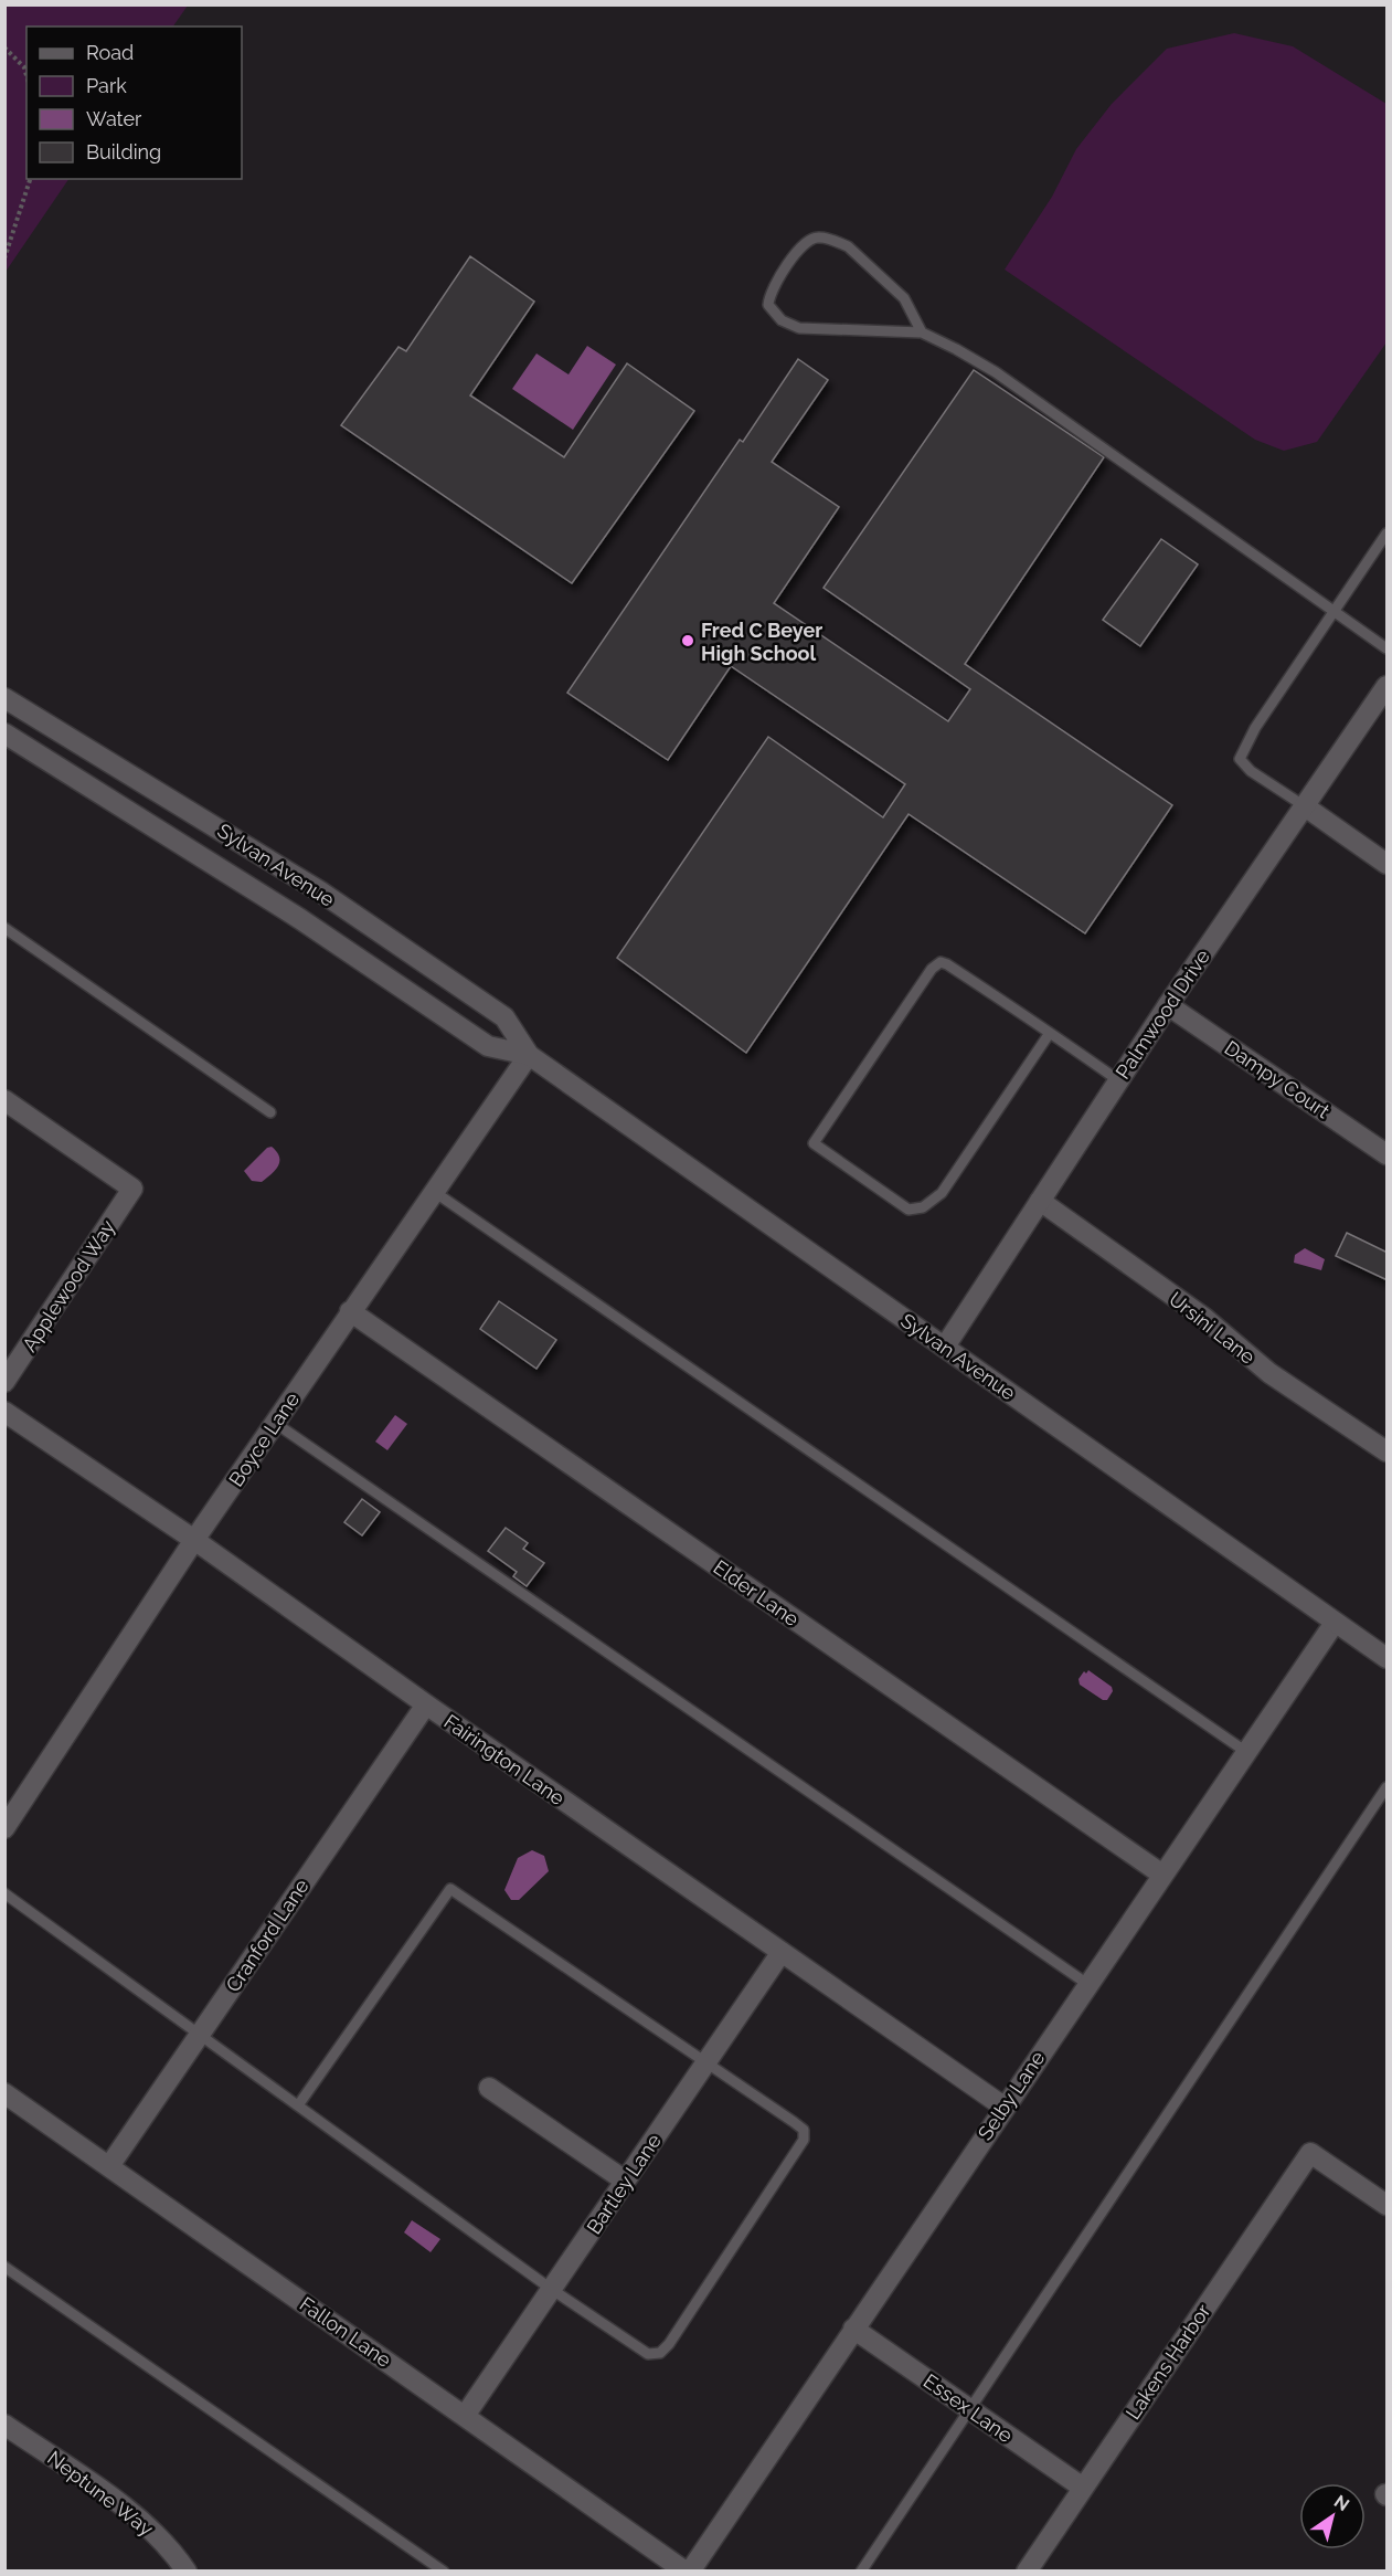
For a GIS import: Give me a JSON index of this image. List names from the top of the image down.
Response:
{
  "streets": {
    "street": [
      "Sylvan Avenue",
      "Palmwood Drive",
      "Dampy Court",
      "Applewood Way",
      "Ursini Lane",
      "Boyce Lane",
      "Elder Lane",
      "Fairington Lane",
      "Cranford Lane",
      "Selby Lane",
      "Bartley Lane",
      "Fallon Lane",
      "Lakens Harbor",
      "Essex Lane",
      "Neptune Way"
    ]
  },
  "crossings": [
    ["Sylvan Avenue", "Palmwood Drive"],
    ["Sylvan Avenue", "Boyce Lane"],
    ["Sylvan Avenue", "Selby Lane"],
    ["Palmwood Drive", "Dampy Court"],
    ["Palmwood Drive", "Ursini Lane"],
    ["Boyce Lane", "Elder Lane"],
    ["Boyce Lane", "Fairington Lane"],
    ["Elder Lane", "Selby Lane"],
    ["Fairington Lane", "Cranford Lane"],
    ["Fairington Lane", "Selby Lane"],
    ["Fairington Lane", "Bartley Lane"],
    ["Cranford Lane", "Fallon Lane"],
    ["Selby Lane", "Fallon Lane"],
    ["Selby Lane", "Essex Lane"],
    ["Bartley Lane", "Fallon Lane"],
    ["Lakens Harbor", "Essex Lane"]
  ],
  "places": ["Fred C Beyer High School"],
  "legend": [
    "Road",
    "Park",
    "Water",
    "Building"
  ],
  "north": "top right"
}
